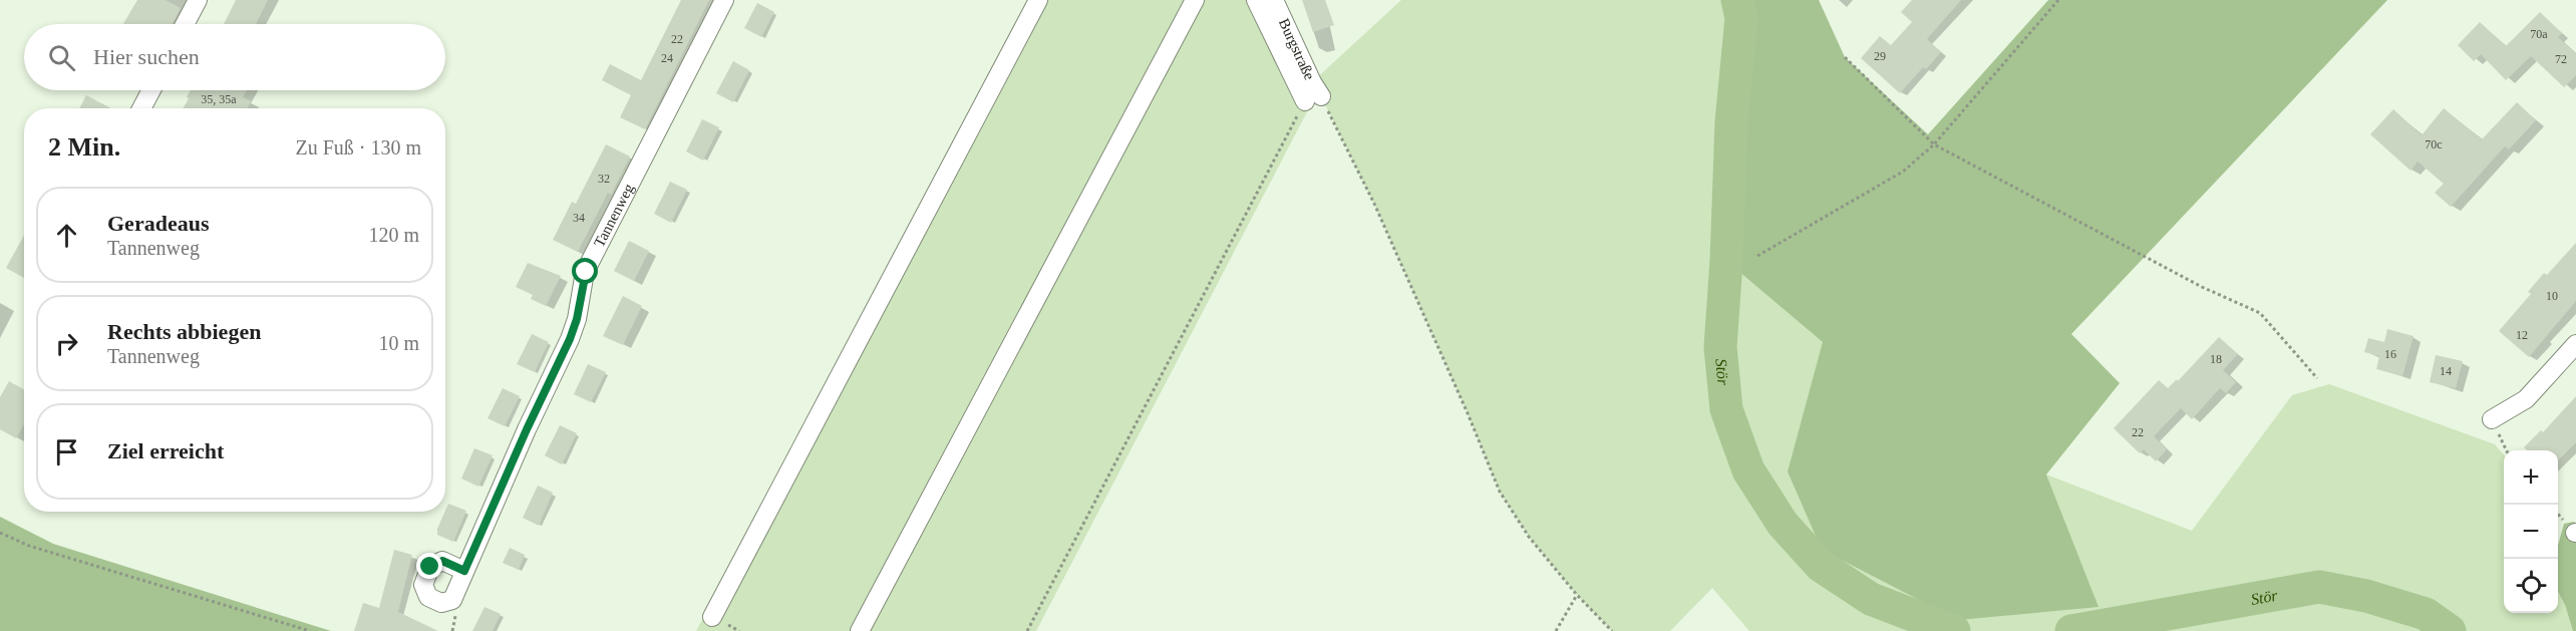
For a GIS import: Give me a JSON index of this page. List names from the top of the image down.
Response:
{
  "streets": {
    "street": ["Burgstraße", "Tannenweg"]
  },
  "water": ["Stör"],
  "house_numbers": [
    "70a",
    "22",
    "29",
    "24",
    "72",
    "35, 35a",
    "70c",
    "32",
    "34",
    "10",
    "12",
    "16",
    "18",
    "14",
    "22"
  ],
  "page": {
    "search": "Hier suchen",
    "heading": ["2 Min.", "Zu Fuß · 130 m"],
    "list": [
      ["Geradeaus", "Tannenweg", "120 m"],
      ["Rechts abbiegen", "Tannenweg", "10 m"],
      "Ziel erreicht"
    ],
    "map_buttons": ["+", "−"]
  }
}
